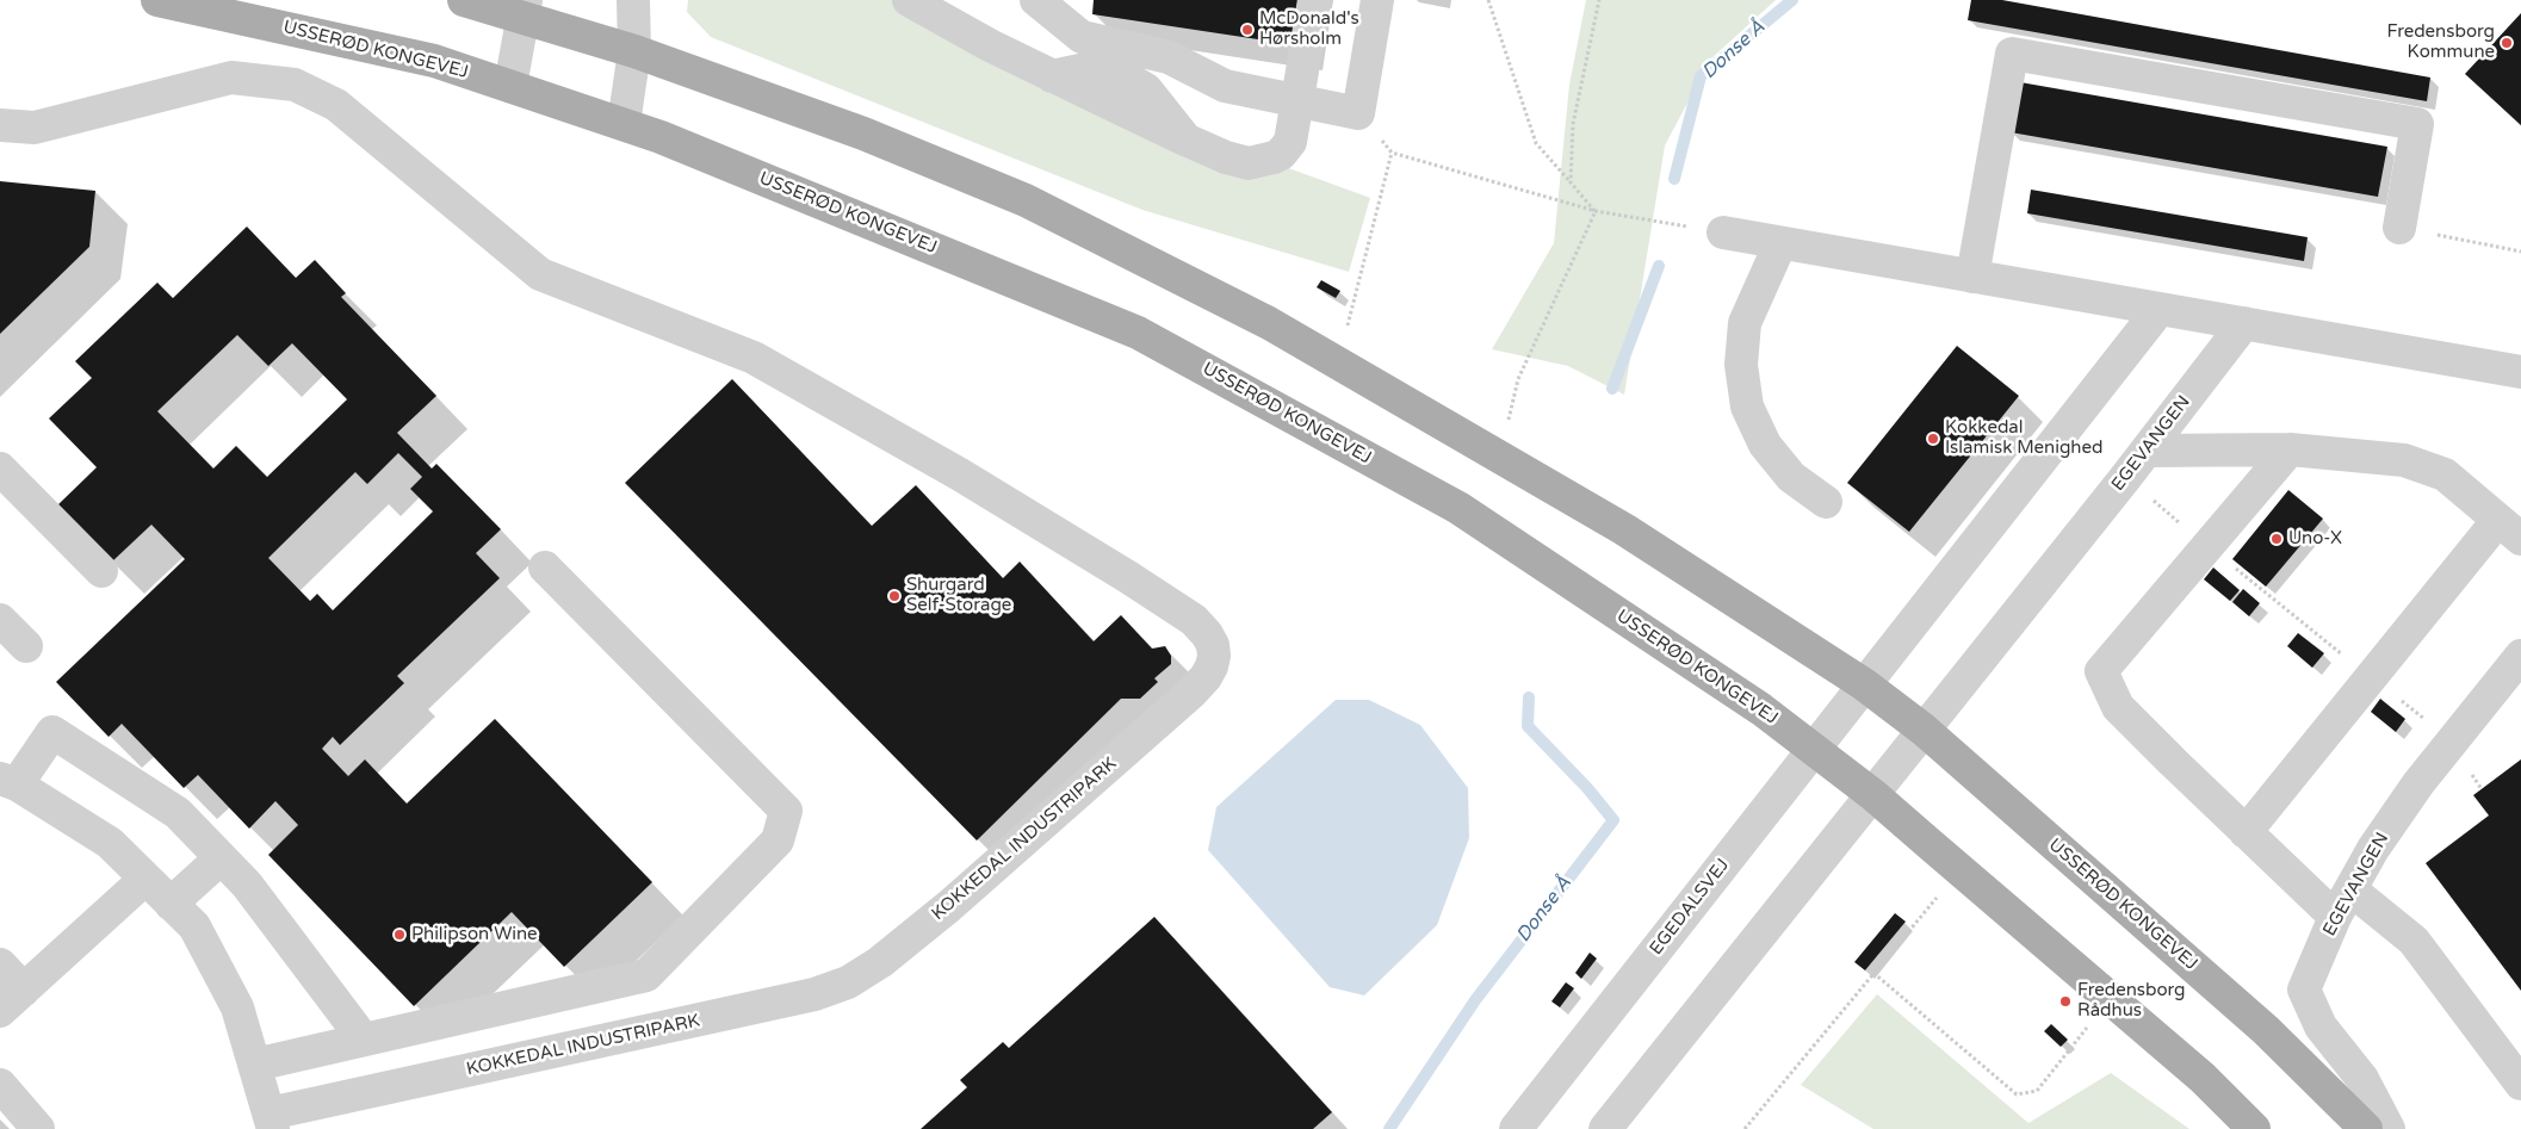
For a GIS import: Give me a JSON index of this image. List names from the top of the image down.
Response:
{
  "streets": {
    "main road": ["USSERØD KONGEVEJ"],
    "street": ["EGEVANGEN", "KOKKEDAL INDUSTRIPARK", "EGEDALSVEJ"]
  },
  "crossings": [
    ["USSERØD KONGEVEJ", "EGEVANGEN"],
    ["USSERØD KONGEVEJ", "EGEDALSVEJ"]
  ],
  "water": ["Donse Å"],
  "places": [
    "McDonald's Hørsholm",
    "Fredensborg Kommune",
    "Kokkedal Islamisk Menighed",
    "Uno-X",
    "Shurgard Self-Storage",
    "Philipson Wine",
    "Fredensborg Rådhus"
  ]
}
